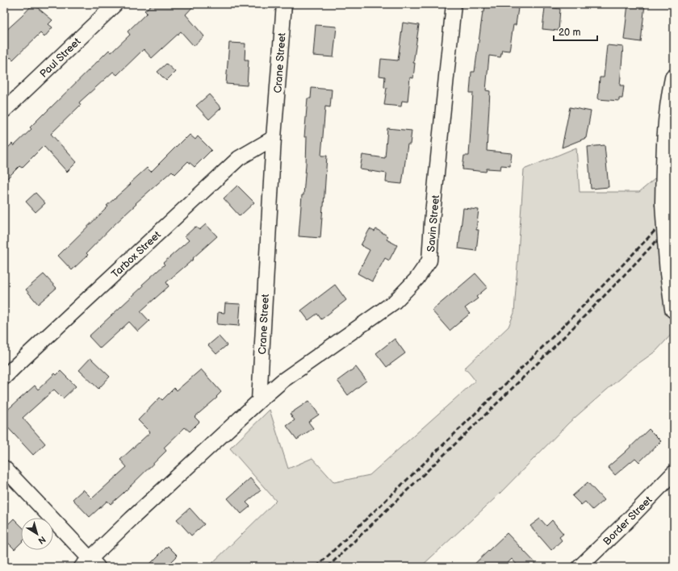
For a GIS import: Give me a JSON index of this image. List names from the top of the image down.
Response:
{
  "streets": {
    "street": [
      "Paul Street",
      "Crane Street",
      "Savin Street",
      "Tarbox Street",
      "Border Street"
    ]
  },
  "crossings": [
    ["Crane Street", "Savin Street"],
    ["Crane Street", "Tarbox Street"]
  ],
  "scale_bar": "20 m",
  "north": "bottom right"
}
